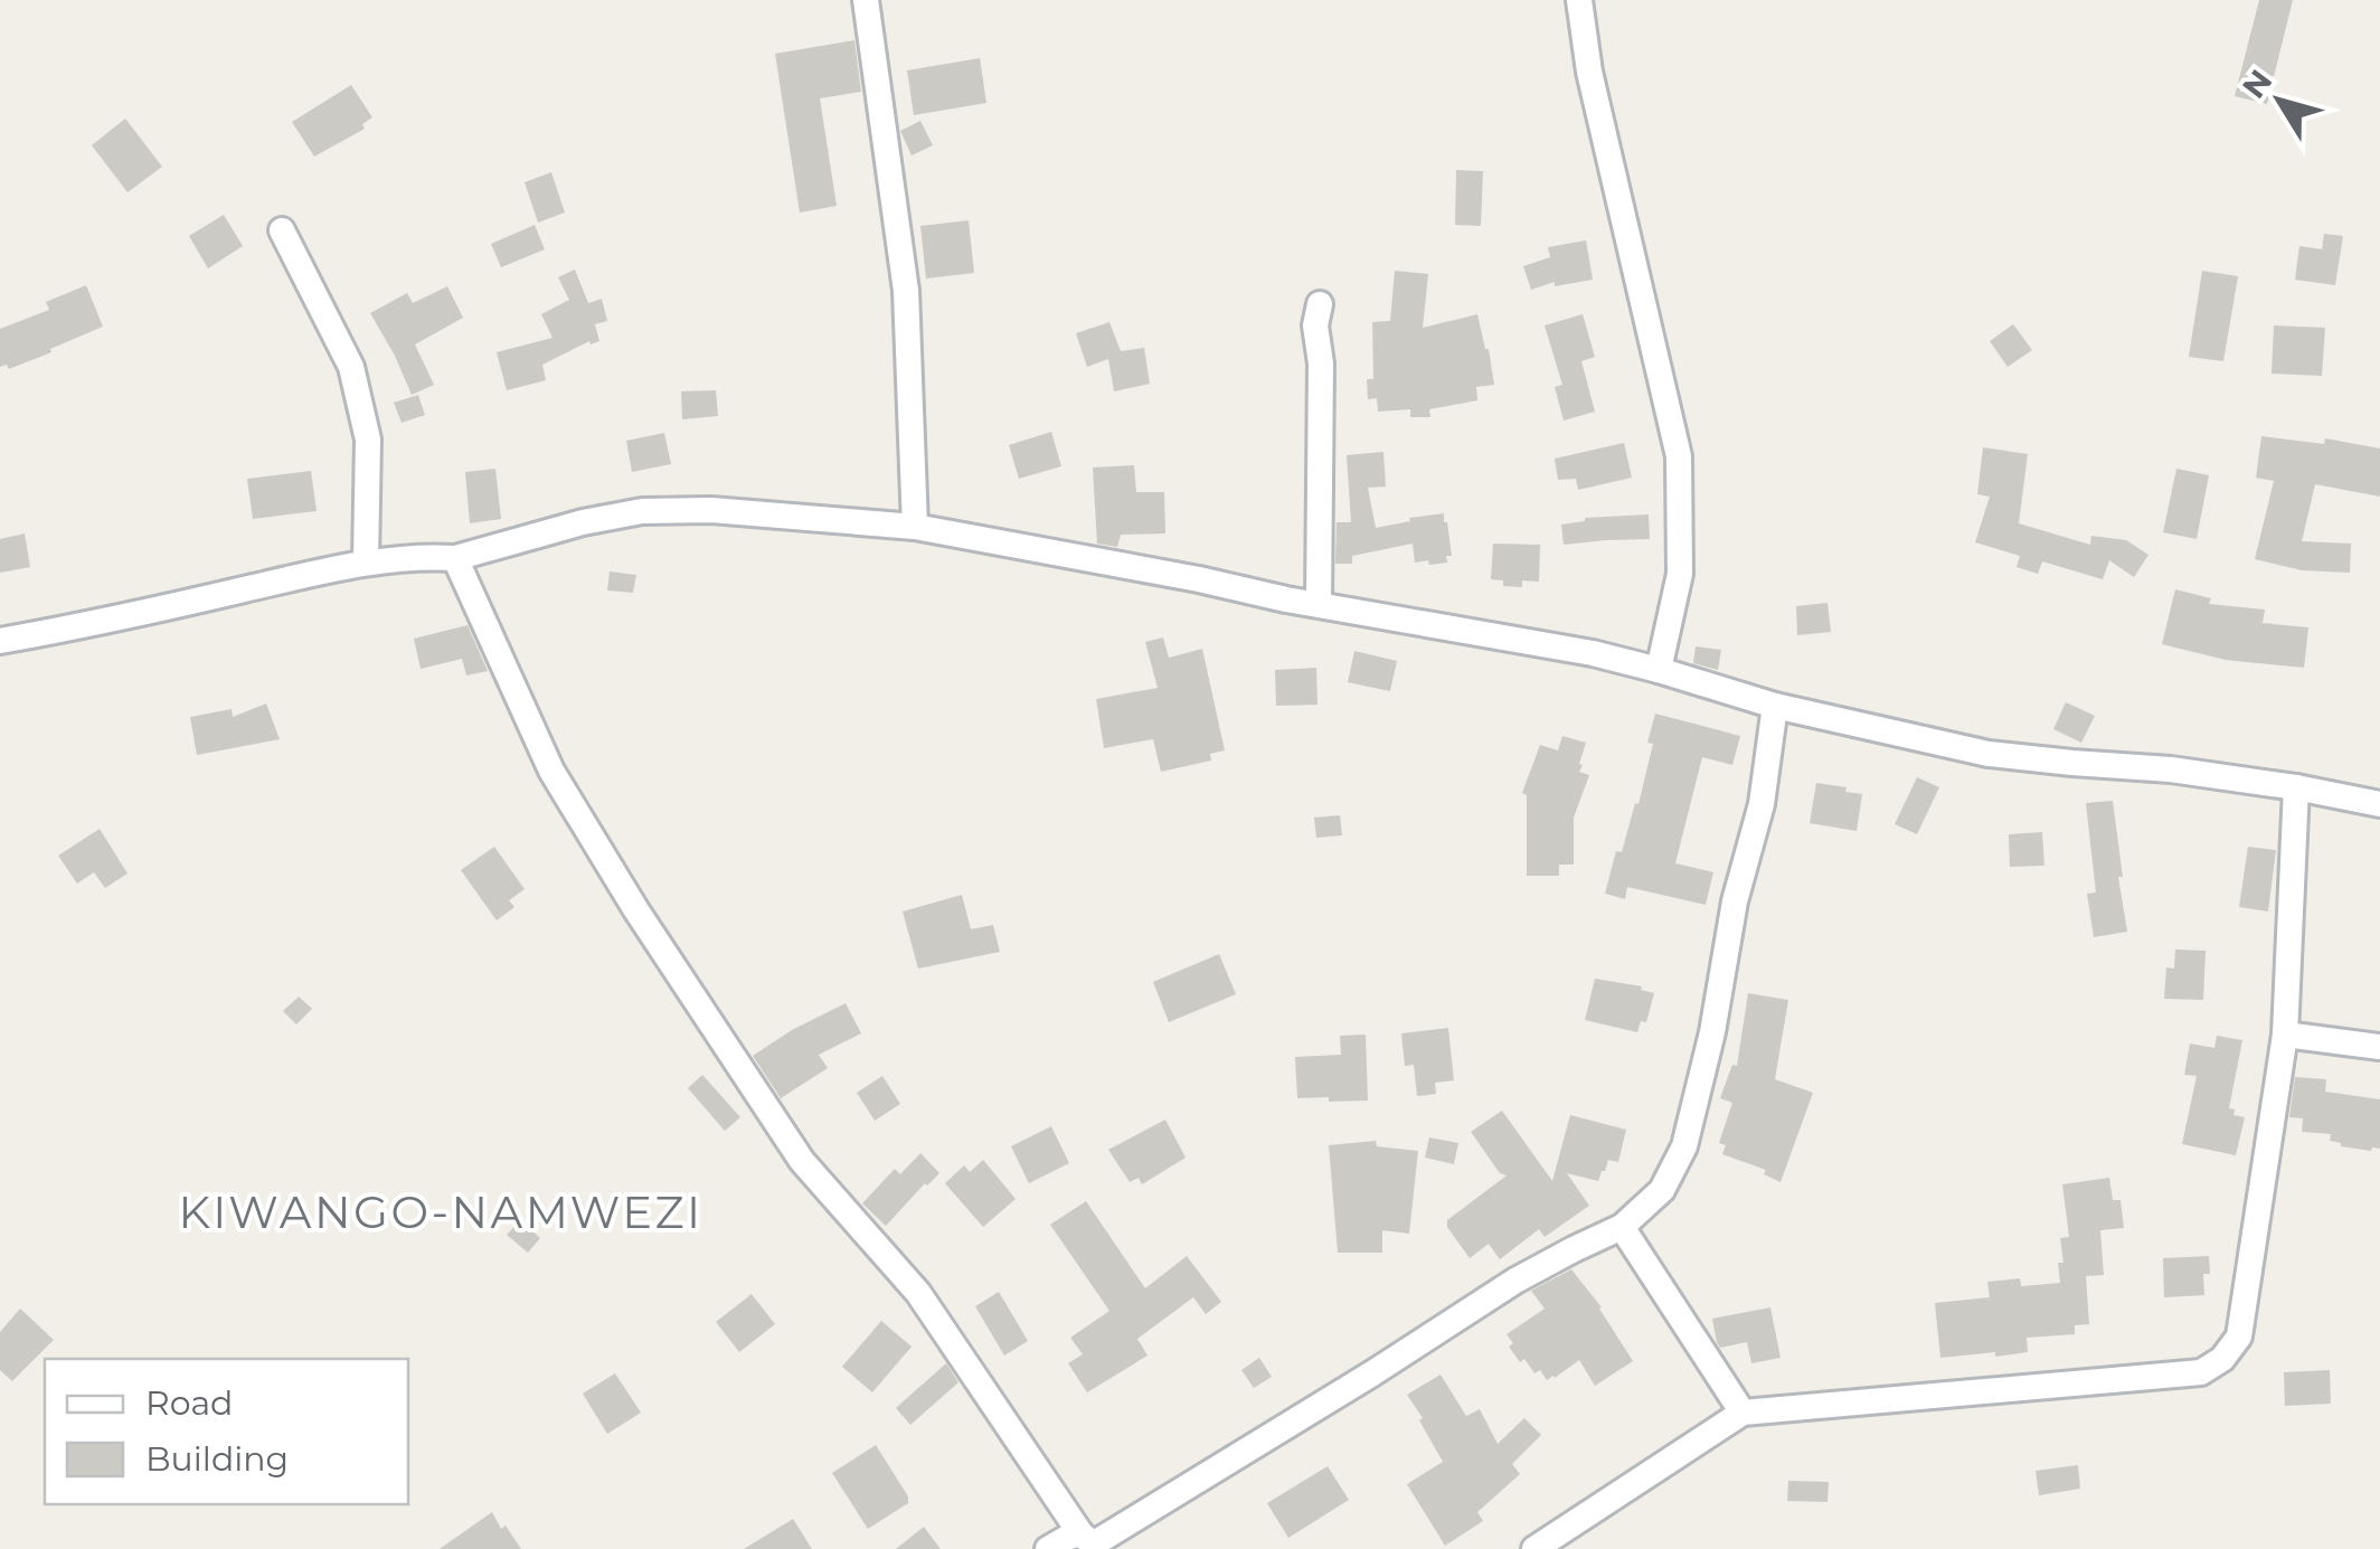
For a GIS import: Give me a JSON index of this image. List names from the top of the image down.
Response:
{
  "districts": ["KIWANGO-NAMWEZI"],
  "legend": ["Road", "Building"],
  "north": "top left"
}
